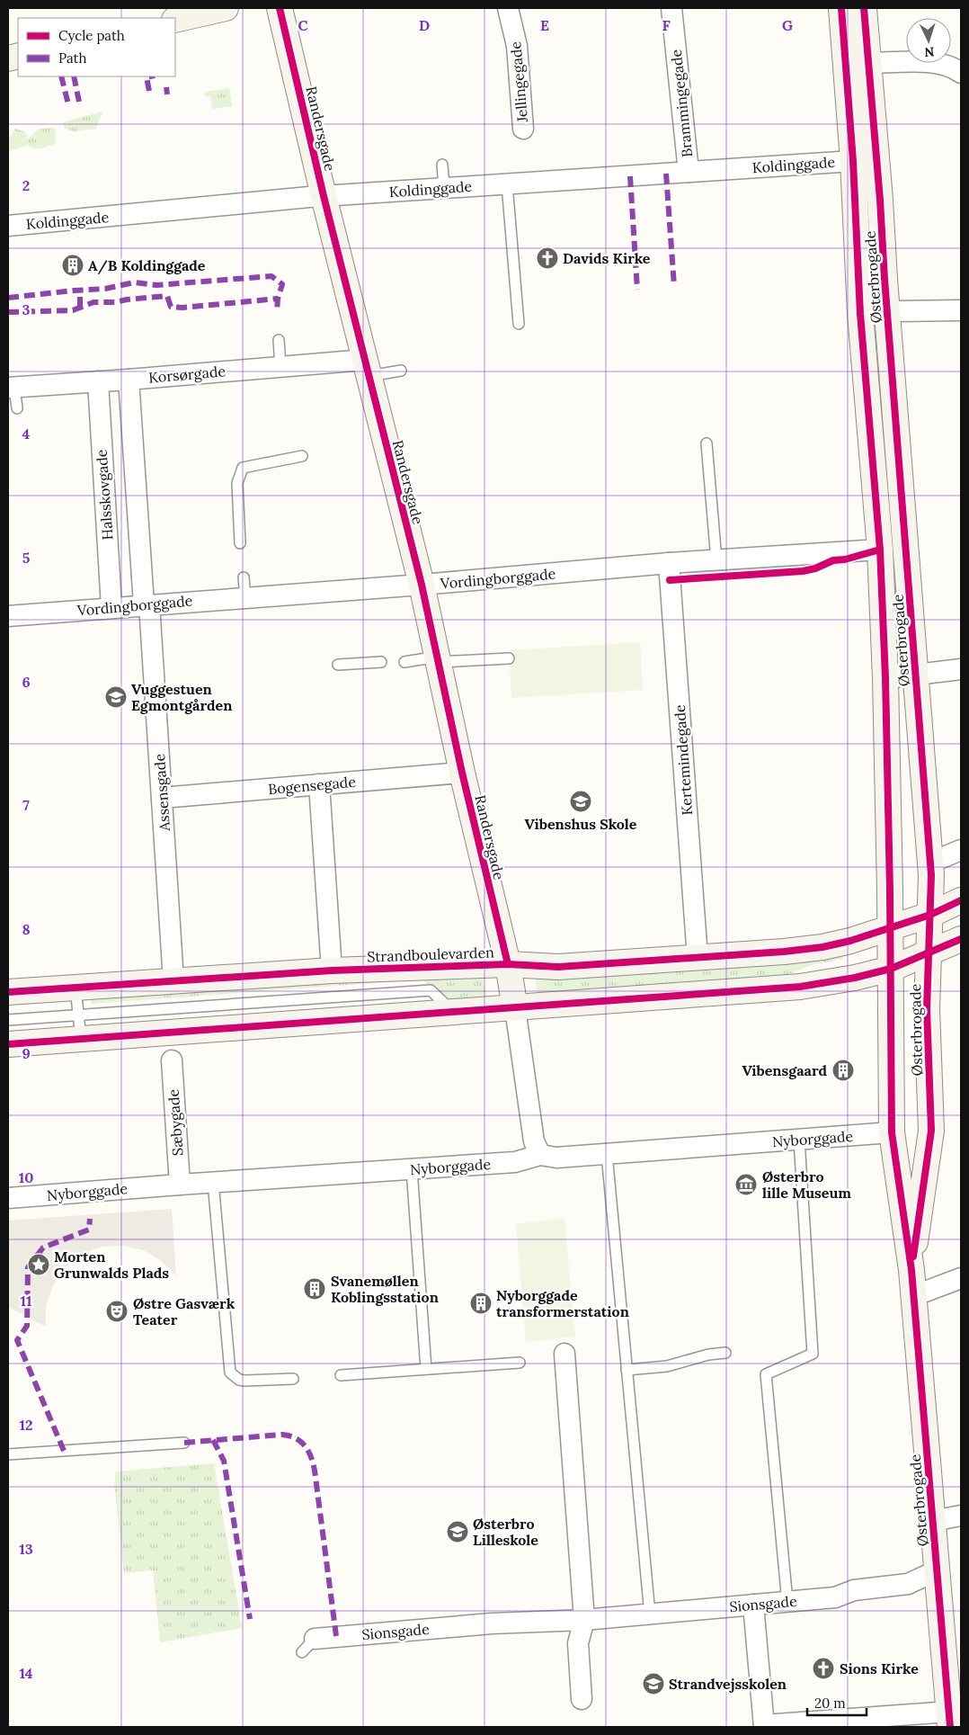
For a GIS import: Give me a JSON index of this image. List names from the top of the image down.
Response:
{
  "streets": {
    "street": [
      "Jellingegade",
      "Brammingegade",
      "Randersgade",
      "Koldinggade",
      "Østerbrogade",
      "Korsørgade",
      "Halsskovgade",
      "Vordingborggade",
      "Kertemindegade",
      "Bogensegade",
      "Assensgade",
      "Strandboulevarden",
      "Sæbygade",
      "Nyborggade",
      "Sionsgade"
    ]
  },
  "crossings": [
    ["Brammingegade", "Koldinggade"],
    ["Randersgade", "Koldinggade"],
    ["Randersgade", "Korsørgade"],
    ["Randersgade", "Vordingborggade"],
    ["Randersgade", "Bogensegade"],
    ["Randersgade", "Strandboulevarden"],
    ["Koldinggade", "Østerbrogade"],
    ["Østerbrogade", "Vordingborggade"],
    ["Østerbrogade", "Strandboulevarden"],
    ["Østerbrogade", "Nyborggade"],
    ["Østerbrogade", "Sionsgade"],
    ["Korsørgade", "Halsskovgade"],
    ["Halsskovgade", "Vordingborggade"],
    ["Vordingborggade", "Kertemindegade"],
    ["Vordingborggade", "Assensgade"],
    ["Kertemindegade", "Strandboulevarden"],
    ["Bogensegade", "Assensgade"],
    ["Assensgade", "Strandboulevarden"],
    ["Sæbygade", "Nyborggade"]
  ],
  "places": {
    "church": ["Davids Kirke", "Sions Kirke"],
    "building": [
      "A/B Koldinggade",
      "Vibensgaard",
      "Svanemøllen Koblingsstation",
      "Nyborggade transformerstation"
    ],
    "school or university": [
      "Vuggestuen Egmontgården",
      "Vibenshus Skole",
      "Østerbro Lilleskole",
      "Strandvejsskolen"
    ],
    "museum": ["Østerbro lille Museum"],
    "place": ["Morten Grunwalds Plads"],
    "theatre": ["Østre Gasværk Teater"]
  },
  "legend": ["Cycle path", "Path"],
  "scale_bar": "20 m",
  "north": "bottom",
  "grid": {
    "columns": [
      "C",
      "D",
      "E",
      "F",
      "G"
    ],
    "rows": [
      "2",
      "3",
      "4",
      "5",
      "6",
      "7",
      "8",
      "9",
      "10",
      "11",
      "12",
      "13",
      "14"
    ]
  }
}
